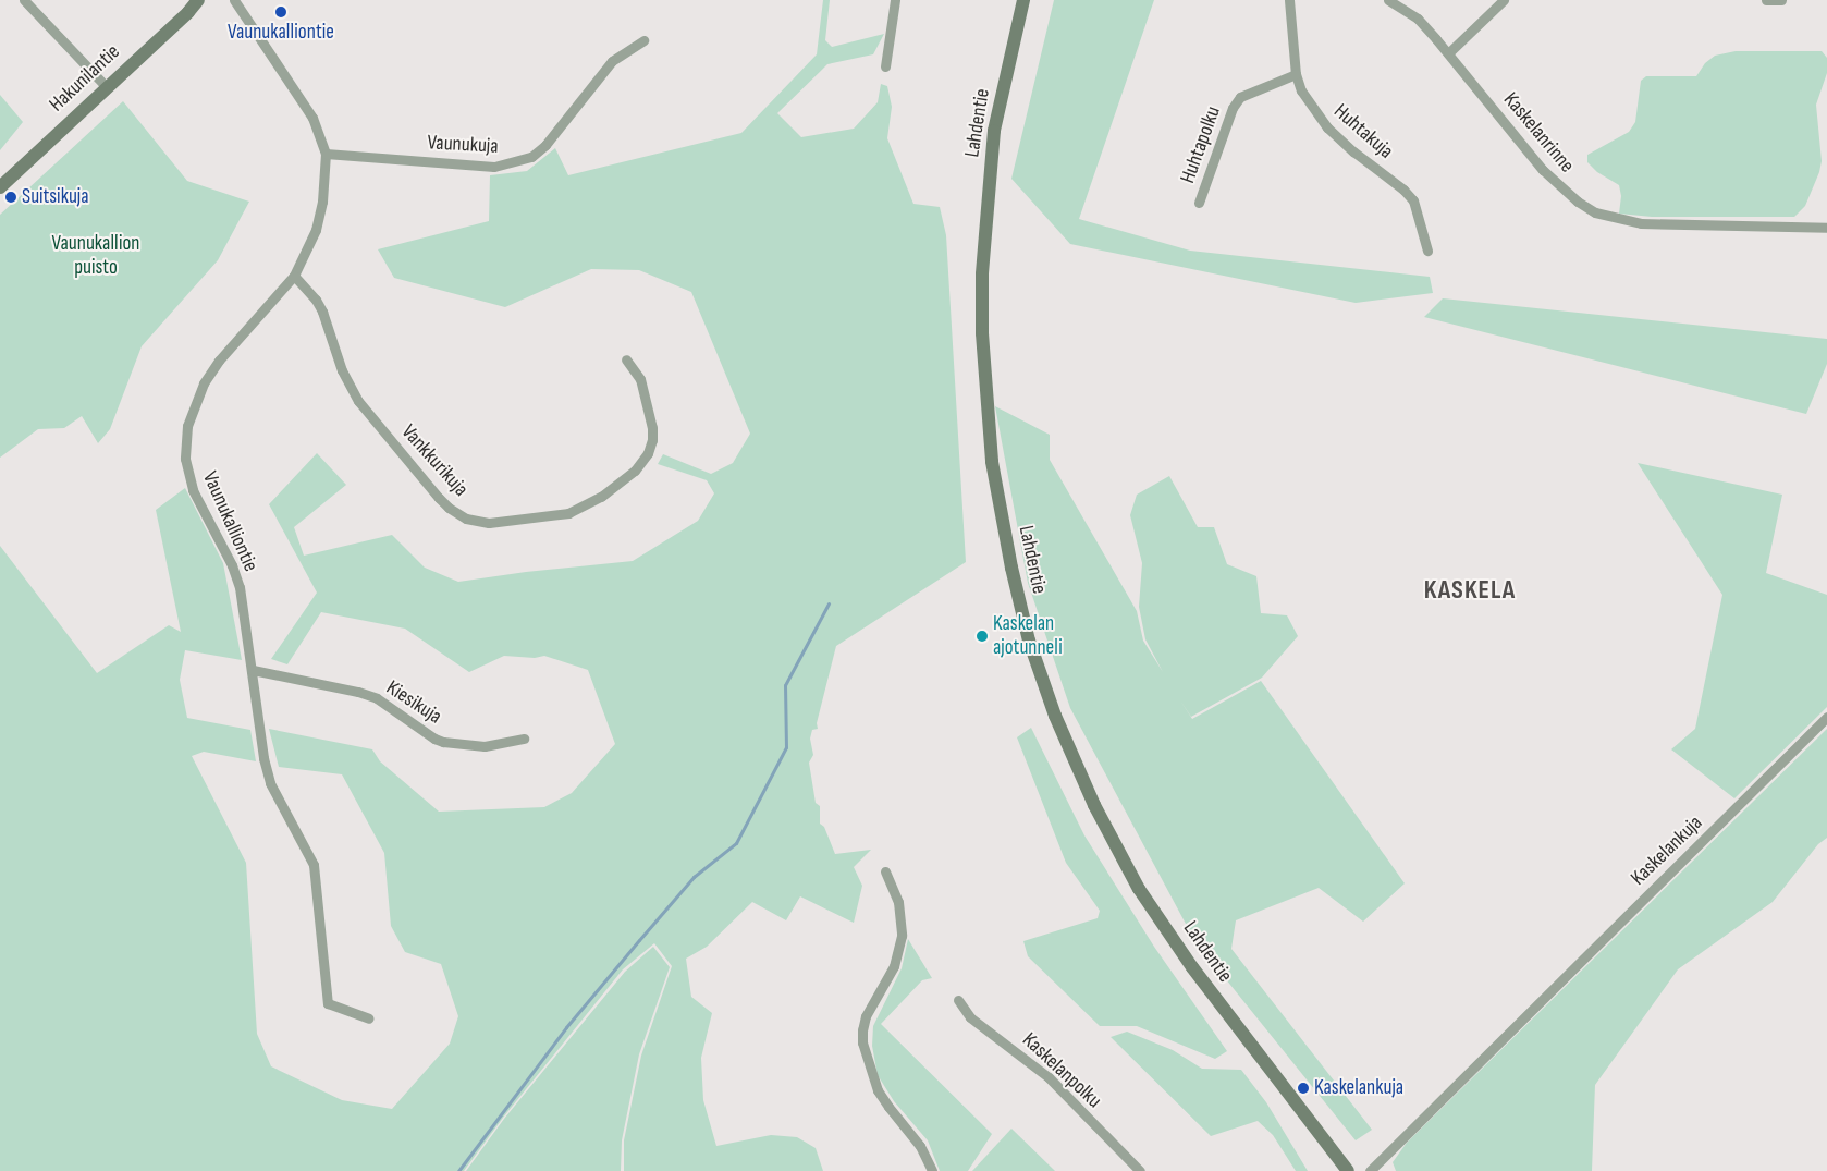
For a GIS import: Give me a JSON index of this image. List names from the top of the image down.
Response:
{
  "streets": {
    "main road": ["Hakunilantie", "Lahdentie"],
    "street": [
      "Huhtakuja",
      "Kaskelanrinne",
      "Vaunukuja",
      "Huhtapolku",
      "Vankkurikuja",
      "Vaunukalliontie",
      "Kiesikuja",
      "Kaskelankuja",
      "Kaskelanpolku"
    ]
  },
  "crossings": [
    ["Huhtakuja", "Huhtapolku"],
    ["Vaunukuja", "Vaunukalliontie"],
    ["Vankkurikuja", "Vaunukalliontie"],
    ["Vaunukalliontie", "Kiesikuja"]
  ],
  "districts": ["KASKELA"],
  "parks": ["Vaunukallion puisto"],
  "places": [
    "Vaunukalliontie",
    "Suitsikuja",
    "Kaskelan ajotunneli",
    "Kaskelankuja"
  ]
}
